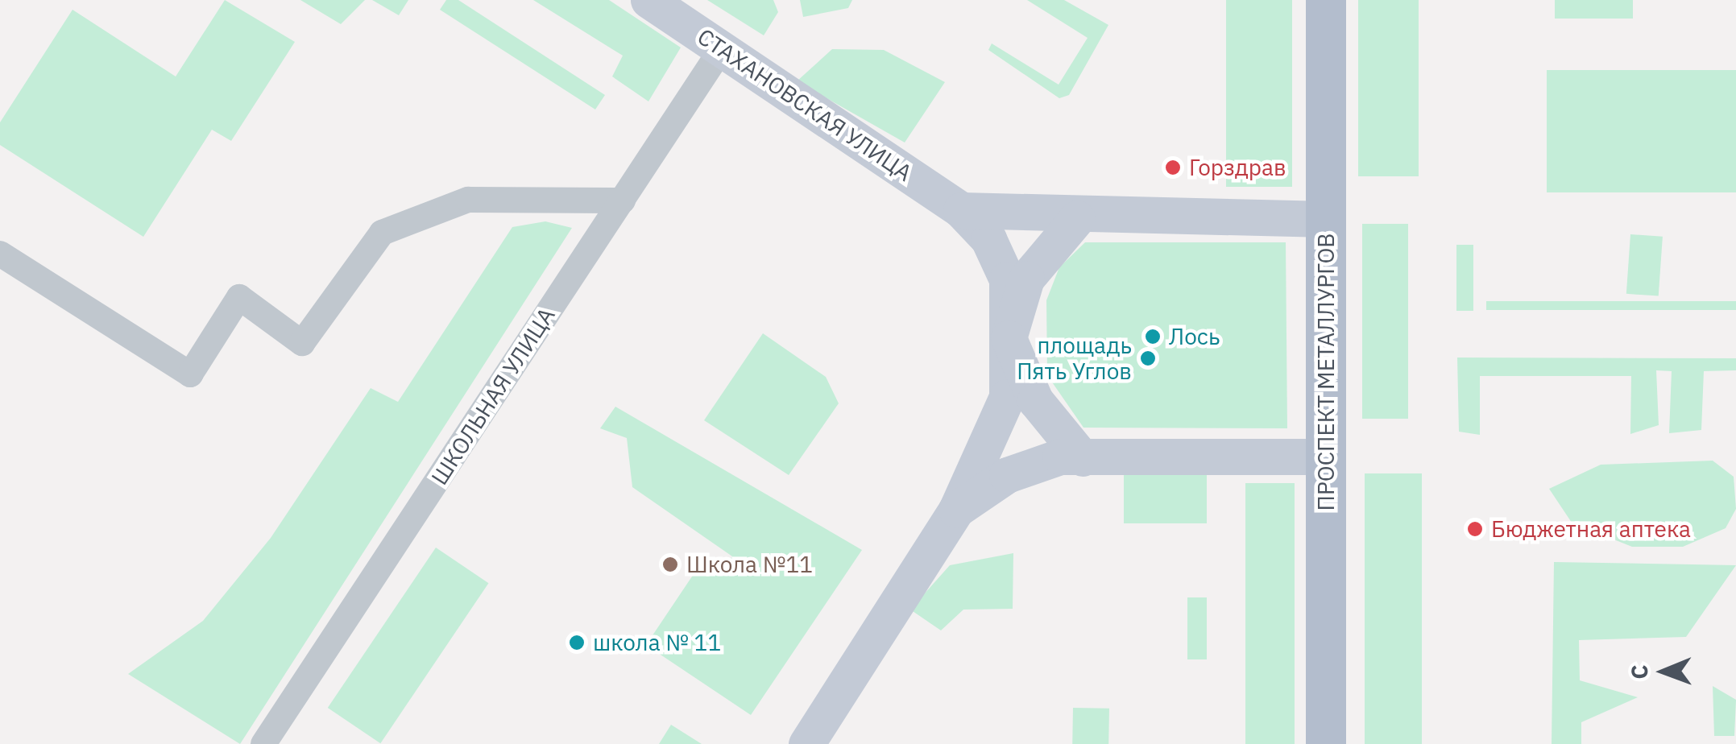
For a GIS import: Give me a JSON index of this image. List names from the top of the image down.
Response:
{
  "streets": {
    "main road": ["ПРОСПЕКТ МЕТАЛЛУРГОВ"],
    "street": ["СТАХАНОВСКАЯ УЛИЦА", "ШКОЛЬНАЯ УЛИЦА"]
  },
  "crossings": [
    ["СТАХАНОВСКАЯ УЛИЦА", "ШКОЛЬНАЯ УЛИЦА"]
  ],
  "places": [
    "Горздрав",
    "Лось",
    "площадь Пять Углов",
    "Бюджетная аптека",
    "Школа №11",
    "школа № 11"
  ],
  "north": "left"
}
